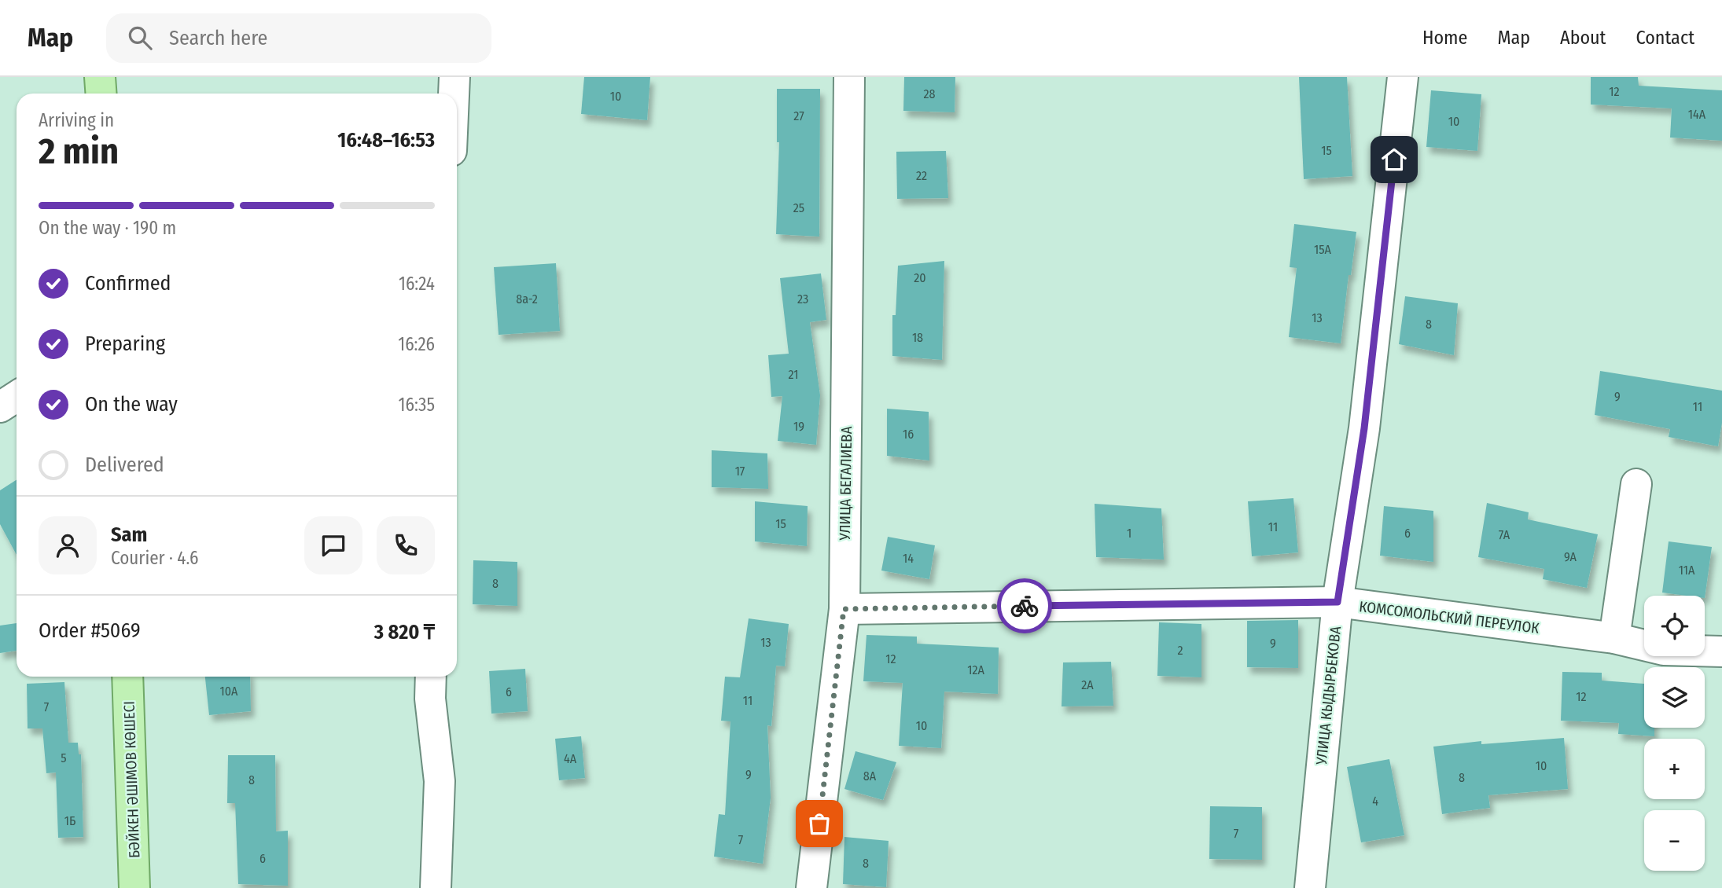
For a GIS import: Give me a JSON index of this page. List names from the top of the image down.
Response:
{
  "streets": {
    "main road": ["БӘЙКЕН ӘШІМОВ КӨШЕСІ"],
    "street": ["УЛИЦА БЕГАЛИЕВА", "КОМСОМОЛЬСКИЙ ПЕРЕУЛОК", "УЛИЦА КЫДЫРБЕКОВА"]
  },
  "crossings": [
    ["УЛИЦА БЕГАЛИЕВА", "КОМСОМОЛЬСКИЙ ПЕРЕУЛОК"],
    ["КОМСОМОЛЬСКИЙ ПЕРЕУЛОК", "УЛИЦА КЫДЫРБЕКОВА"]
  ],
  "house_numbers": [
    "12",
    "28",
    "10",
    "14А",
    "27",
    "10",
    "15",
    "22",
    "25",
    "15А",
    "20",
    "8а-2",
    "23",
    "13",
    "8",
    "18",
    "21",
    "9",
    "11",
    "19",
    "16",
    "17",
    "15",
    "11",
    "1",
    "6",
    "7А",
    "9А",
    "14",
    "11А",
    "8",
    "13",
    "9",
    "2",
    "12",
    "12А",
    "2А",
    "10А",
    "6",
    "12",
    "11",
    "7",
    "10",
    "5",
    "4А",
    "10",
    "9",
    "8А",
    "8",
    "8",
    "4",
    "1Б",
    "7",
    "7",
    "6",
    "8"
  ],
  "page": {
    "header": "Map",
    "search": "Search here",
    "nav": [
      "Home",
      "Map",
      "About",
      "Contact"
    ],
    "heading": ["2 min", "Arriving in", "16:48–16:53"],
    "panel": [
      "Sam",
      "Courier · 4.6",
      "Order #5069",
      "3 820 ₸"
    ],
    "bar": "On the way · 190 m",
    "list": [
      ["Confirmed", "16:24"],
      ["Preparing", "16:26"],
      ["On the way", "16:35"],
      "Delivered"
    ],
    "map_buttons": ["+", "−"]
  }
}
